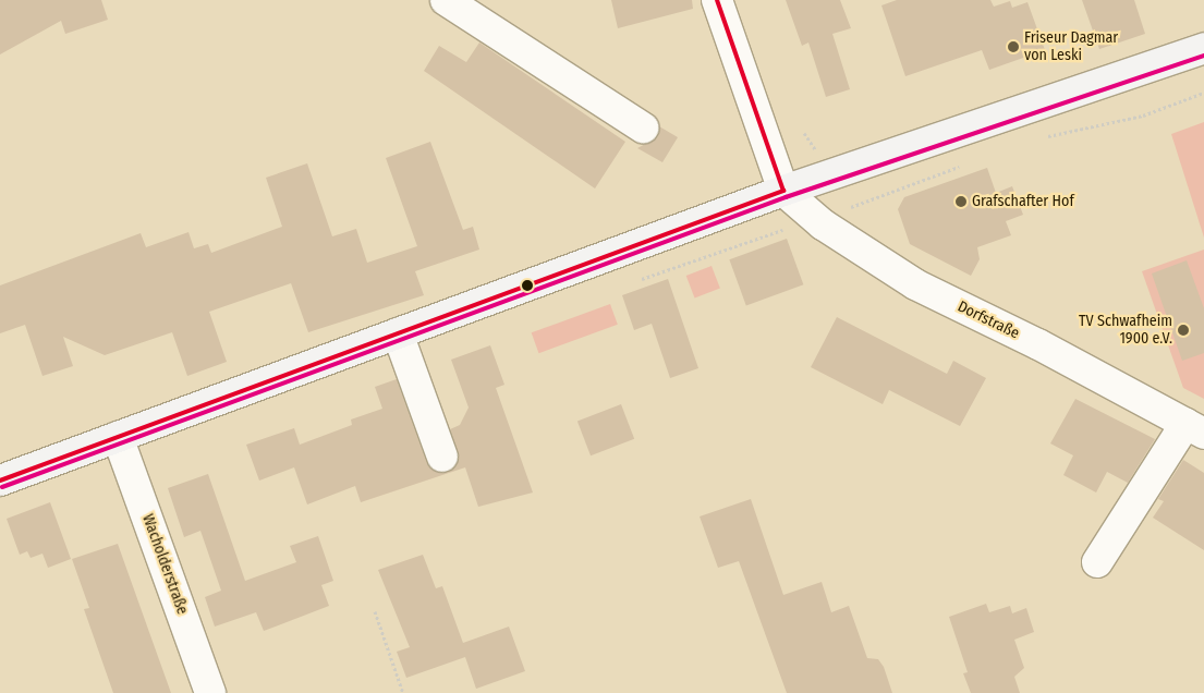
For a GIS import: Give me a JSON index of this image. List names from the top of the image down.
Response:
{
  "streets": {
    "street": ["Dorfstraße", "Wacholderstraße"]
  },
  "places": ["Friseur Dagmar von Leski", "Grafschafter Hof", "TV Schwafheim 1900 e.V."]
}
